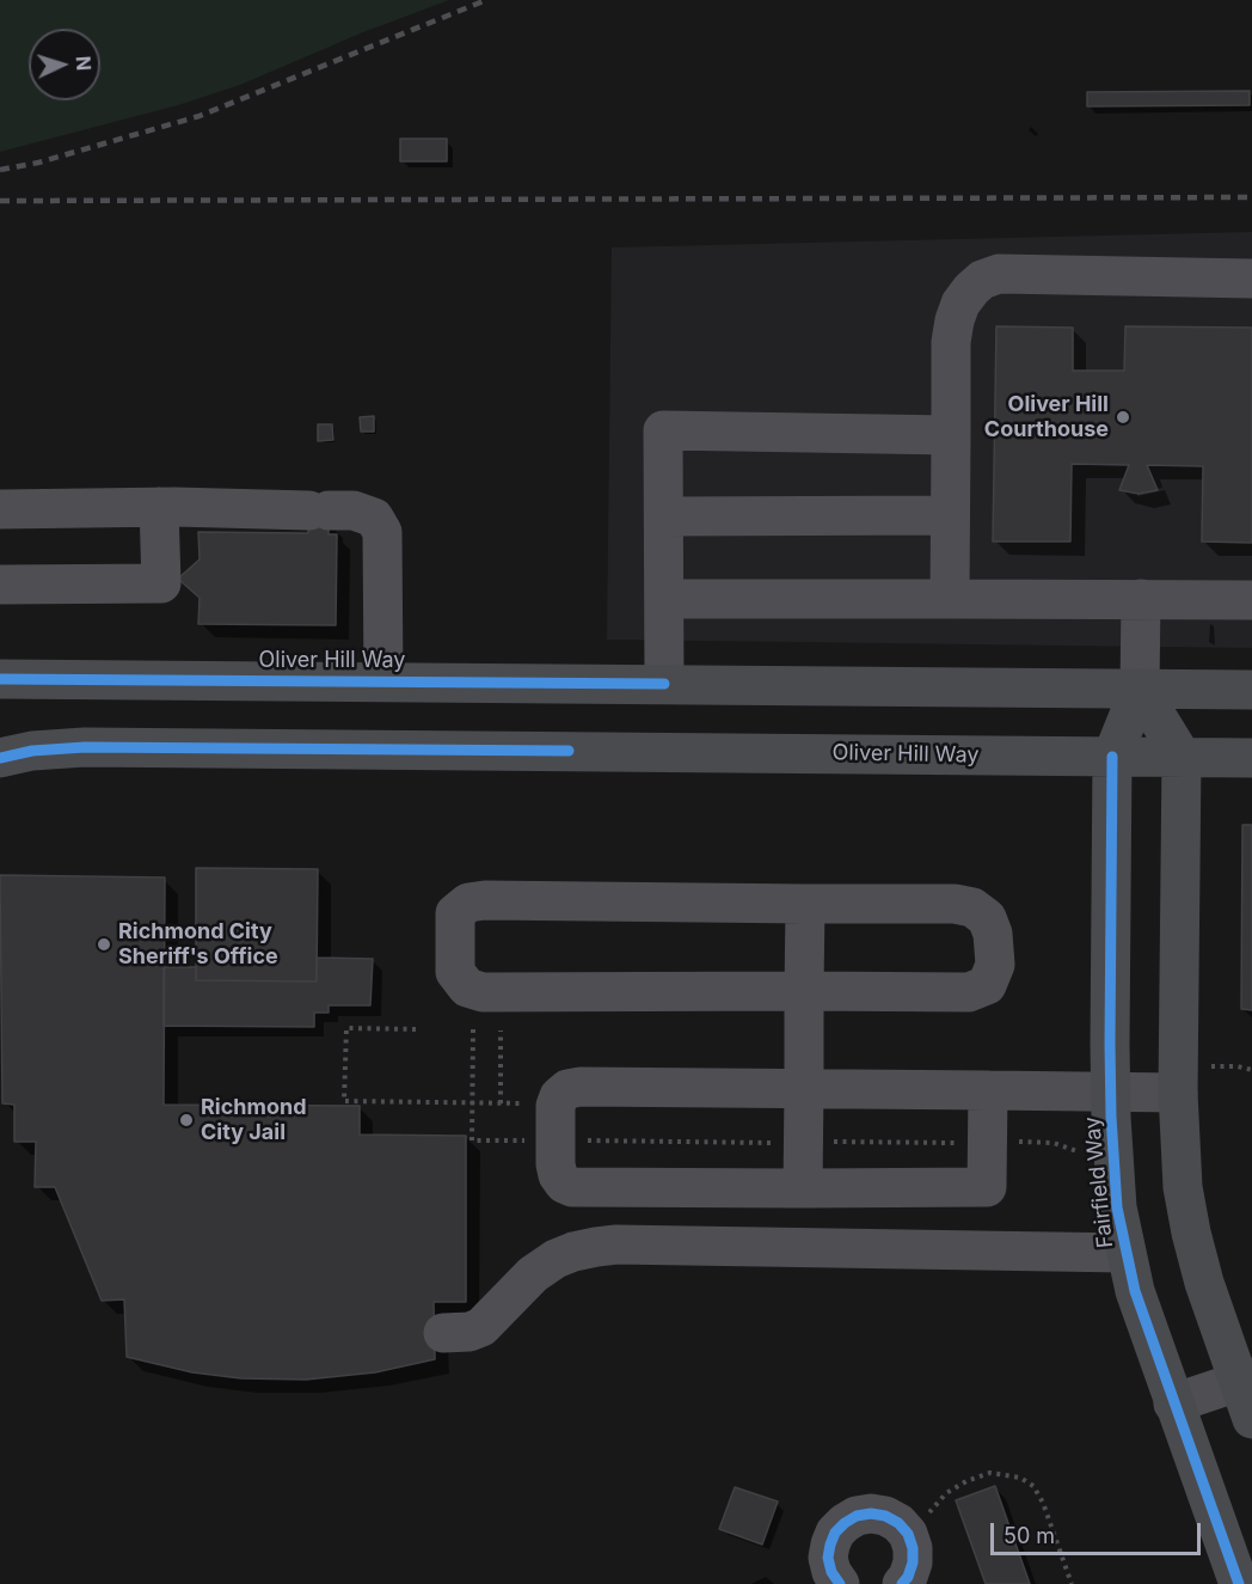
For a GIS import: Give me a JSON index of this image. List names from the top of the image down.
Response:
{
  "streets": {
    "main road": ["Oliver Hill Way", "Fairfield Way"]
  },
  "crossings": [
    ["Oliver Hill Way", "Fairfield Way"]
  ],
  "places": ["Oliver Hill Courthouse", "Richmond City Sheriff's Office", "Richmond City Jail"],
  "scale_bar": "50 m",
  "north": "right"
}
